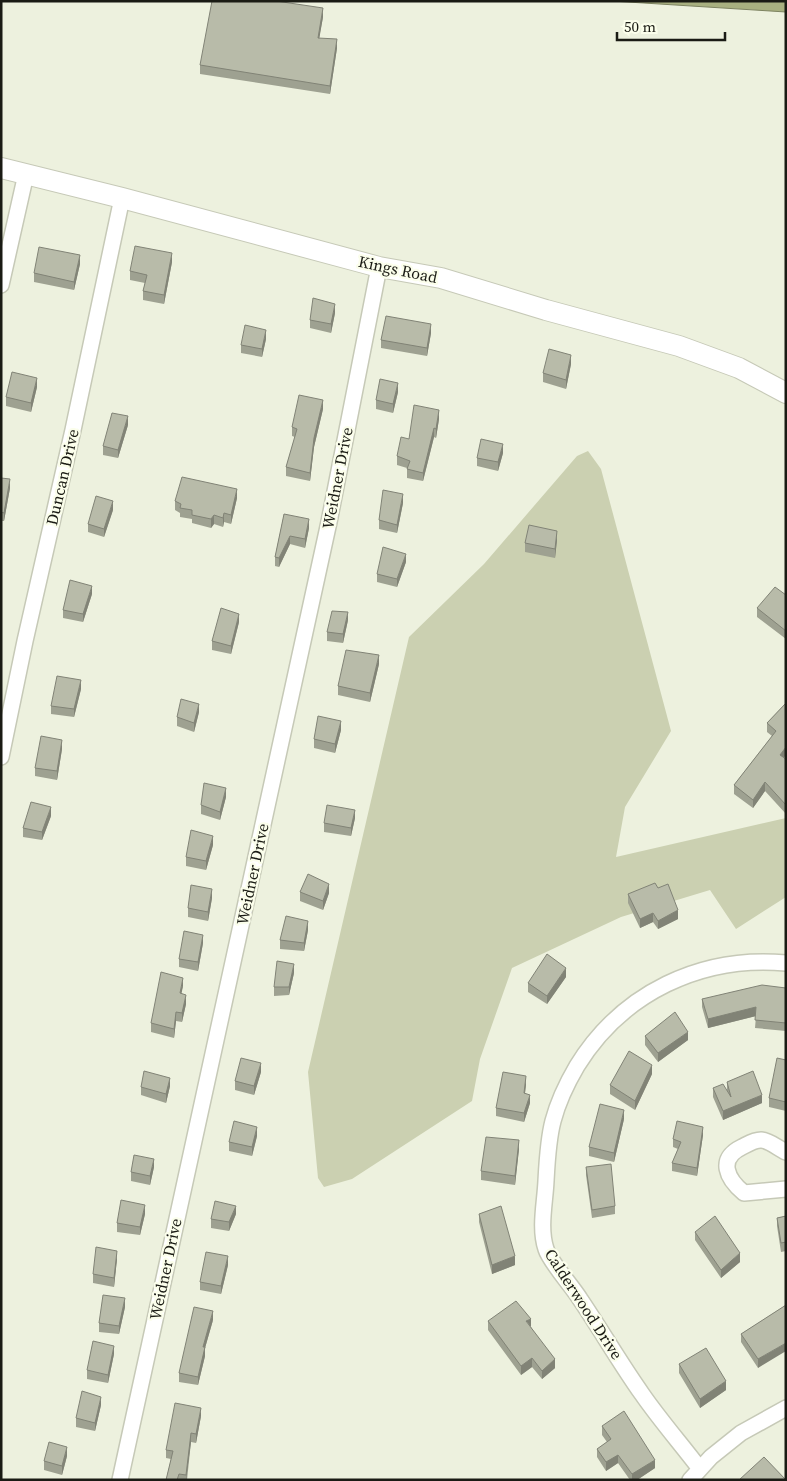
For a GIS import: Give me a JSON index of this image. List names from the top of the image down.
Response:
{
  "streets": {
    "main road": ["Kings Road"],
    "street": ["Duncan Drive", "Weidner Drive", "Calderwood Drive"]
  },
  "crossings": [
    ["Kings Road", "Duncan Drive"],
    ["Kings Road", "Weidner Drive"]
  ],
  "scale_bar": "50 m"
}
